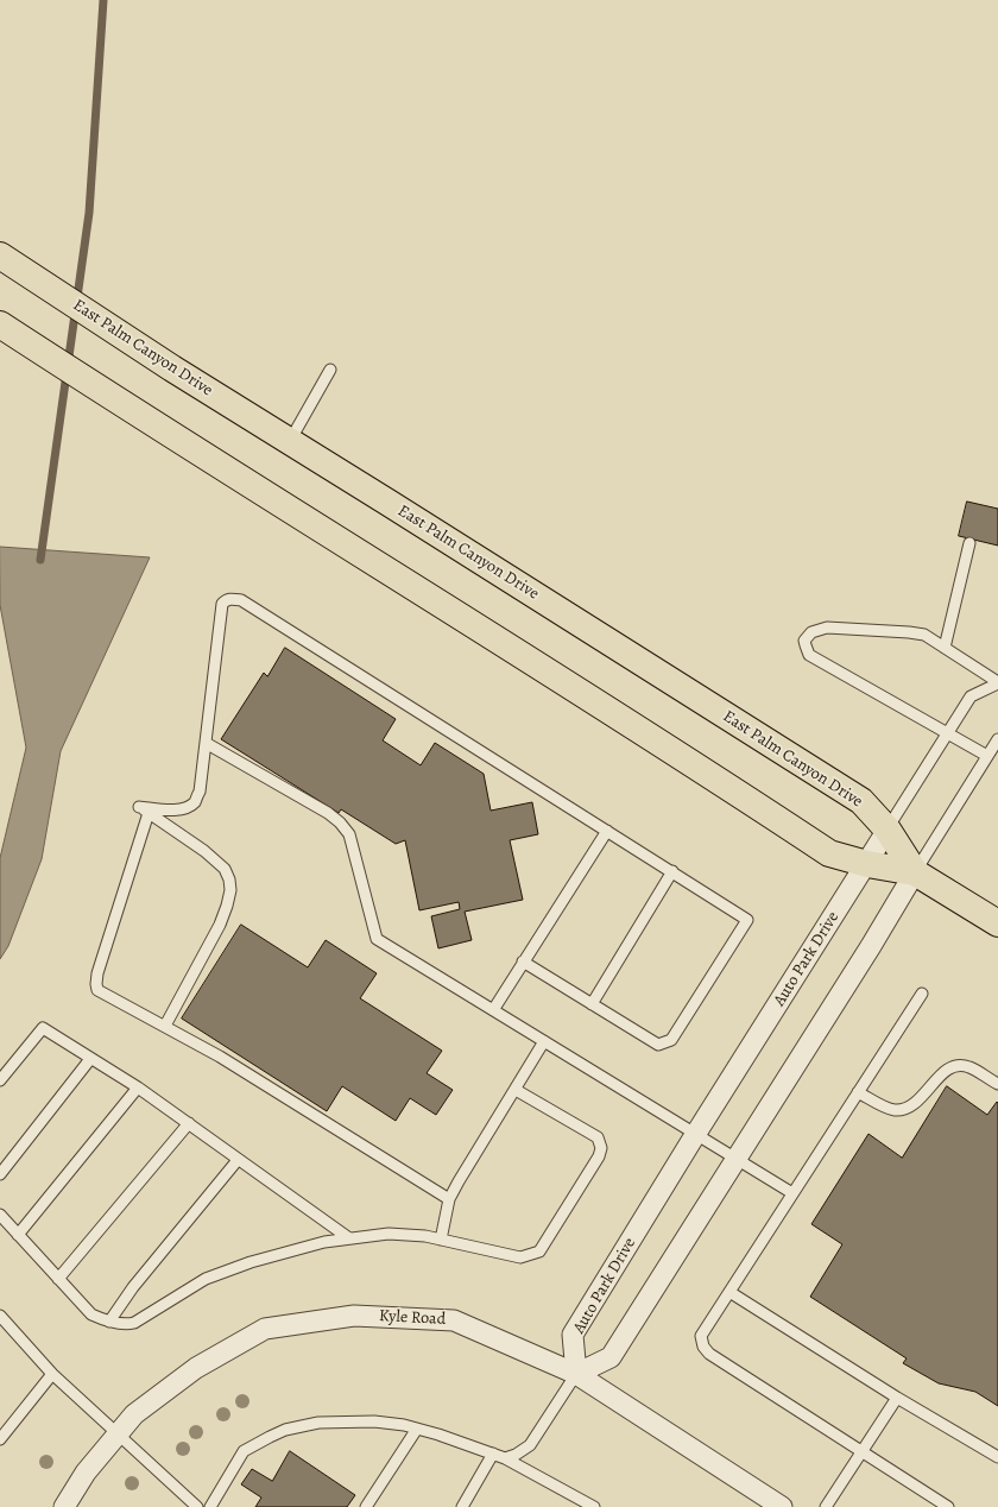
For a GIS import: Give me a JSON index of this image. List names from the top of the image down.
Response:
{
  "streets": {
    "main road": ["East Palm Canyon Drive"],
    "street": ["Auto Park Drive", "Kyle Road"]
  },
  "crossings": [
    ["East Palm Canyon Drive", "Auto Park Drive"],
    ["Auto Park Drive", "Kyle Road"]
  ]
}
